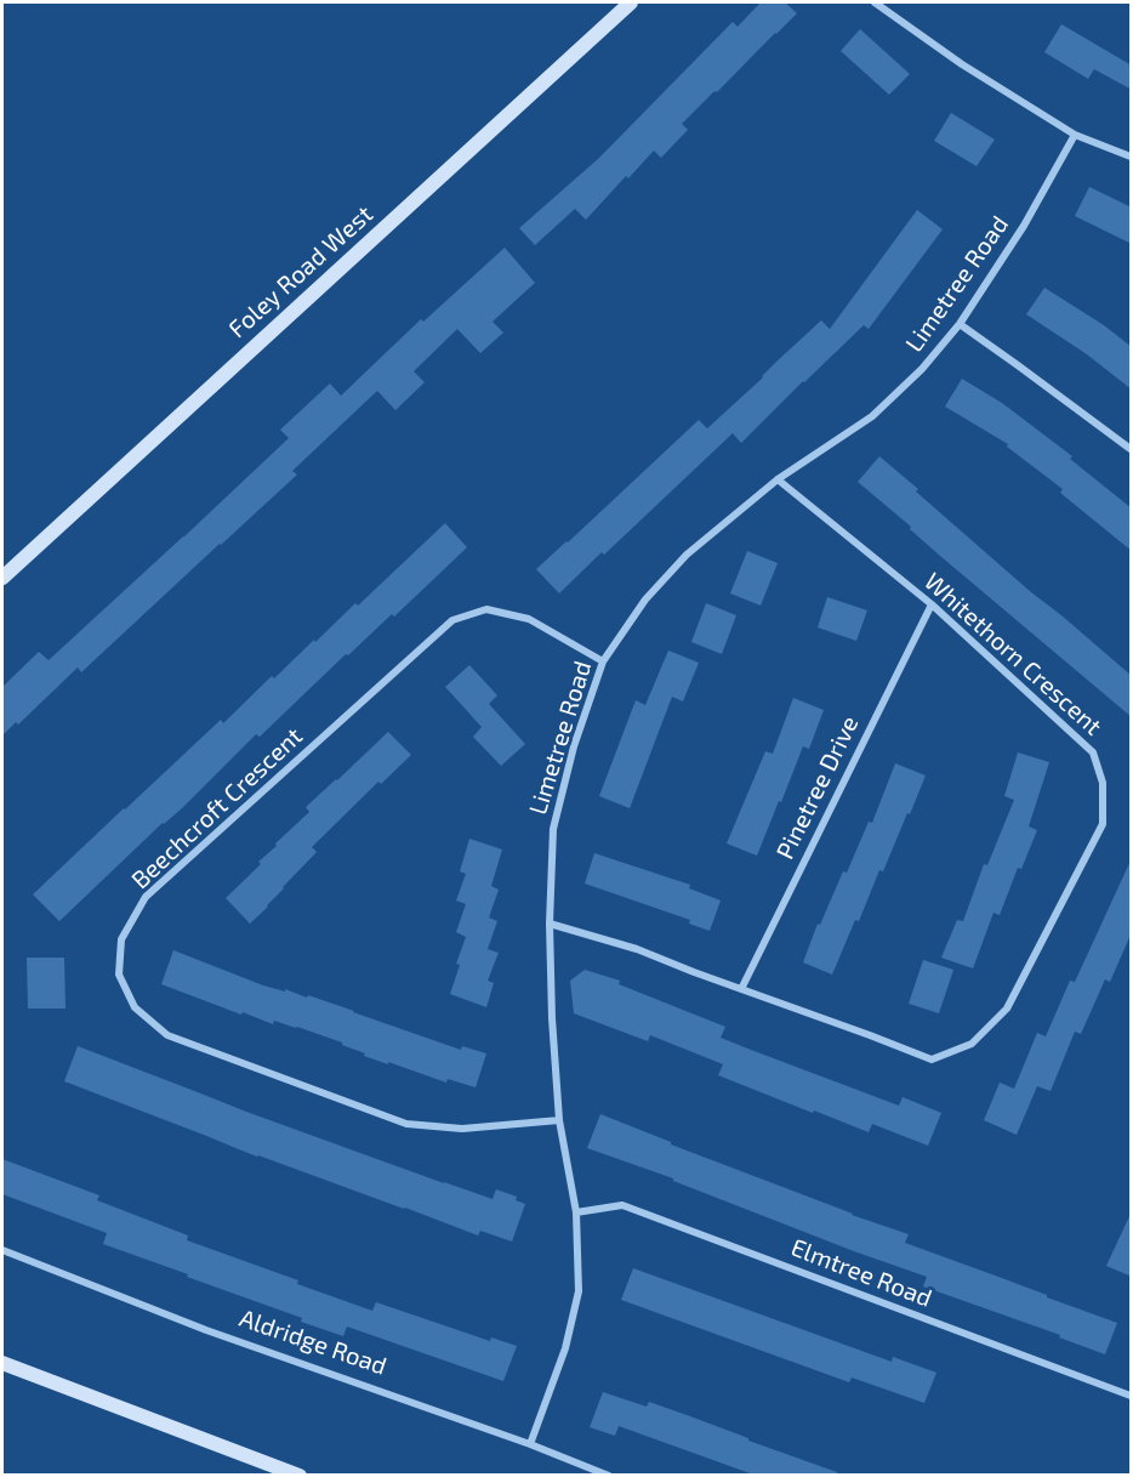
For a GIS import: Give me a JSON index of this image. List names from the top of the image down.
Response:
{
  "streets": {
    "main road": ["Foley Road West"],
    "street": [
      "Limetree Road",
      "Whitethorn Crescent",
      "Pinetree Drive",
      "Beechcroft Crescent",
      "Elmtree Road",
      "Aldridge Road"
    ]
  },
  "crossings": [
    ["Limetree Road", "Whitethorn Crescent"],
    ["Limetree Road", "Beechcroft Crescent"],
    ["Limetree Road", "Elmtree Road"],
    ["Limetree Road", "Aldridge Road"],
    ["Whitethorn Crescent", "Pinetree Drive"]
  ]
}
